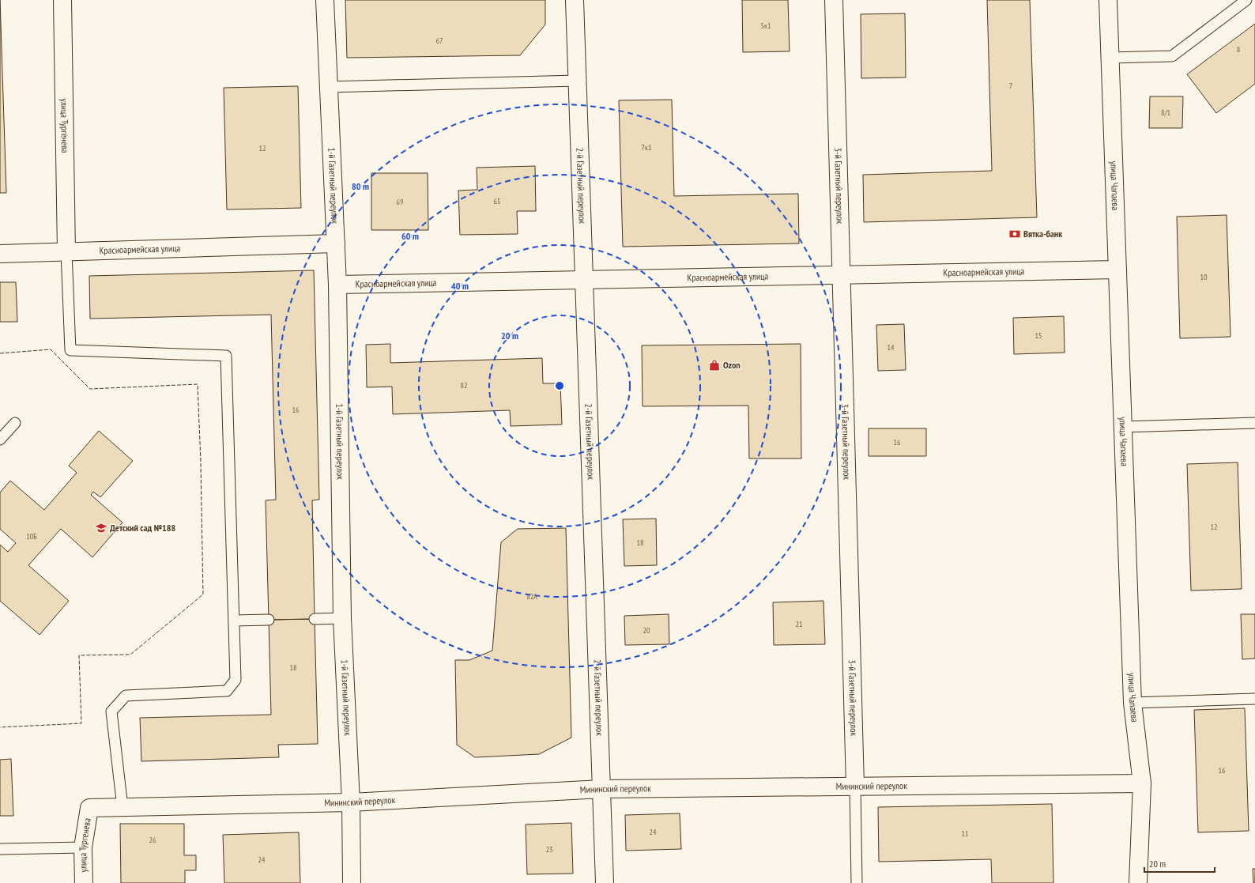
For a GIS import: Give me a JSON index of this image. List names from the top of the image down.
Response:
{
  "streets": {
    "street": [
      "улица Тургенева",
      "1-й Газетный переулок",
      "2-й Газетный переулок",
      "3-й Газетный переулок",
      "улица Чапаева",
      "Красноармейская улица",
      "Мининский переулок"
    ]
  },
  "crossings": [
    ["улица Тургенева", "Красноармейская улица"],
    ["улица Тургенева", "Мининский переулок"],
    ["1-й Газетный переулок", "Красноармейская улица"],
    ["1-й Газетный переулок", "Мининский переулок"],
    ["2-й Газетный переулок", "Красноармейская улица"],
    ["2-й Газетный переулок", "Мининский переулок"],
    ["3-й Газетный переулок", "Красноармейская улица"],
    ["3-й Газетный переулок", "Мининский переулок"],
    ["улица Чапаева", "Красноармейская улица"],
    ["улица Чапаева", "Мининский переулок"]
  ],
  "places": {
    "bank": ["Вятка-банк"],
    "shop": ["Ozon"],
    "school or university": ["Детский сад №188"]
  },
  "house_numbers": [
    "5к1",
    "67",
    "8",
    "7",
    "8/1",
    "7к1",
    "12",
    "65",
    "69",
    "10",
    "15",
    "14",
    "82",
    "16",
    "16",
    "12",
    "10Б",
    "18",
    "82А",
    "21",
    "20",
    "18",
    "16",
    "24",
    "11",
    "26",
    "23",
    "24"
  ],
  "scale_bar": "20 m",
  "rings": [
    "80 m",
    "60 m",
    "40 m",
    "20 m"
  ]
}
